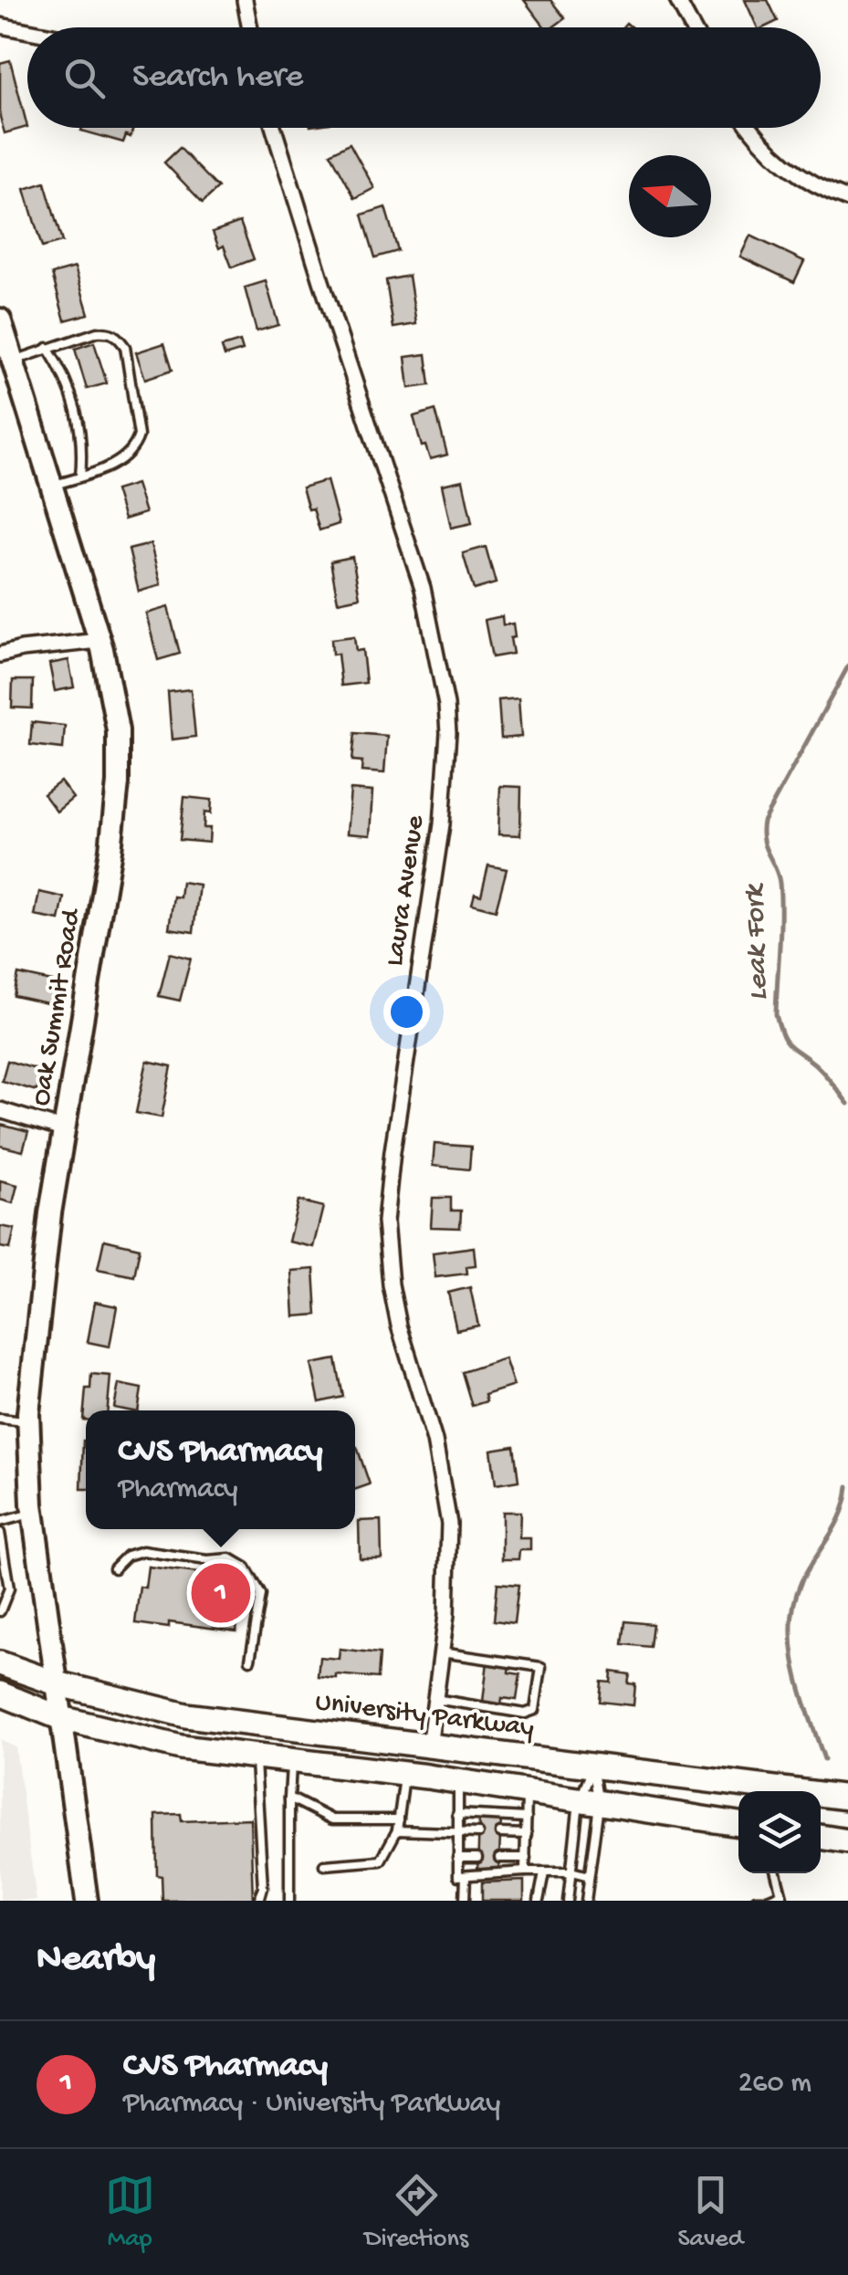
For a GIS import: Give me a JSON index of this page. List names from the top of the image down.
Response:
{
  "streets": {
    "main road": ["Oak Summit Road", "University Parkway"],
    "street": ["Laura Avenue"]
  },
  "crossings": [
    ["Laura Avenue", "University Parkway"],
    ["Oak Summit Road", "University Parkway"]
  ],
  "water": ["Leak Fork"],
  "north": "left",
  "page": {
    "search": "Search here",
    "popup": ["CVS Pharmacy", "Pharmacy"],
    "pins": "1",
    "heading": "Nearby",
    "list": [
      {
        "mark": "1",
        "name": "CVS Pharmacy",
        "note": "Pharmacy · University Parkway",
        "value": "260 m"
      }
    ],
    "nav": ["Map", "Directions", "Saved"]
  }
}
